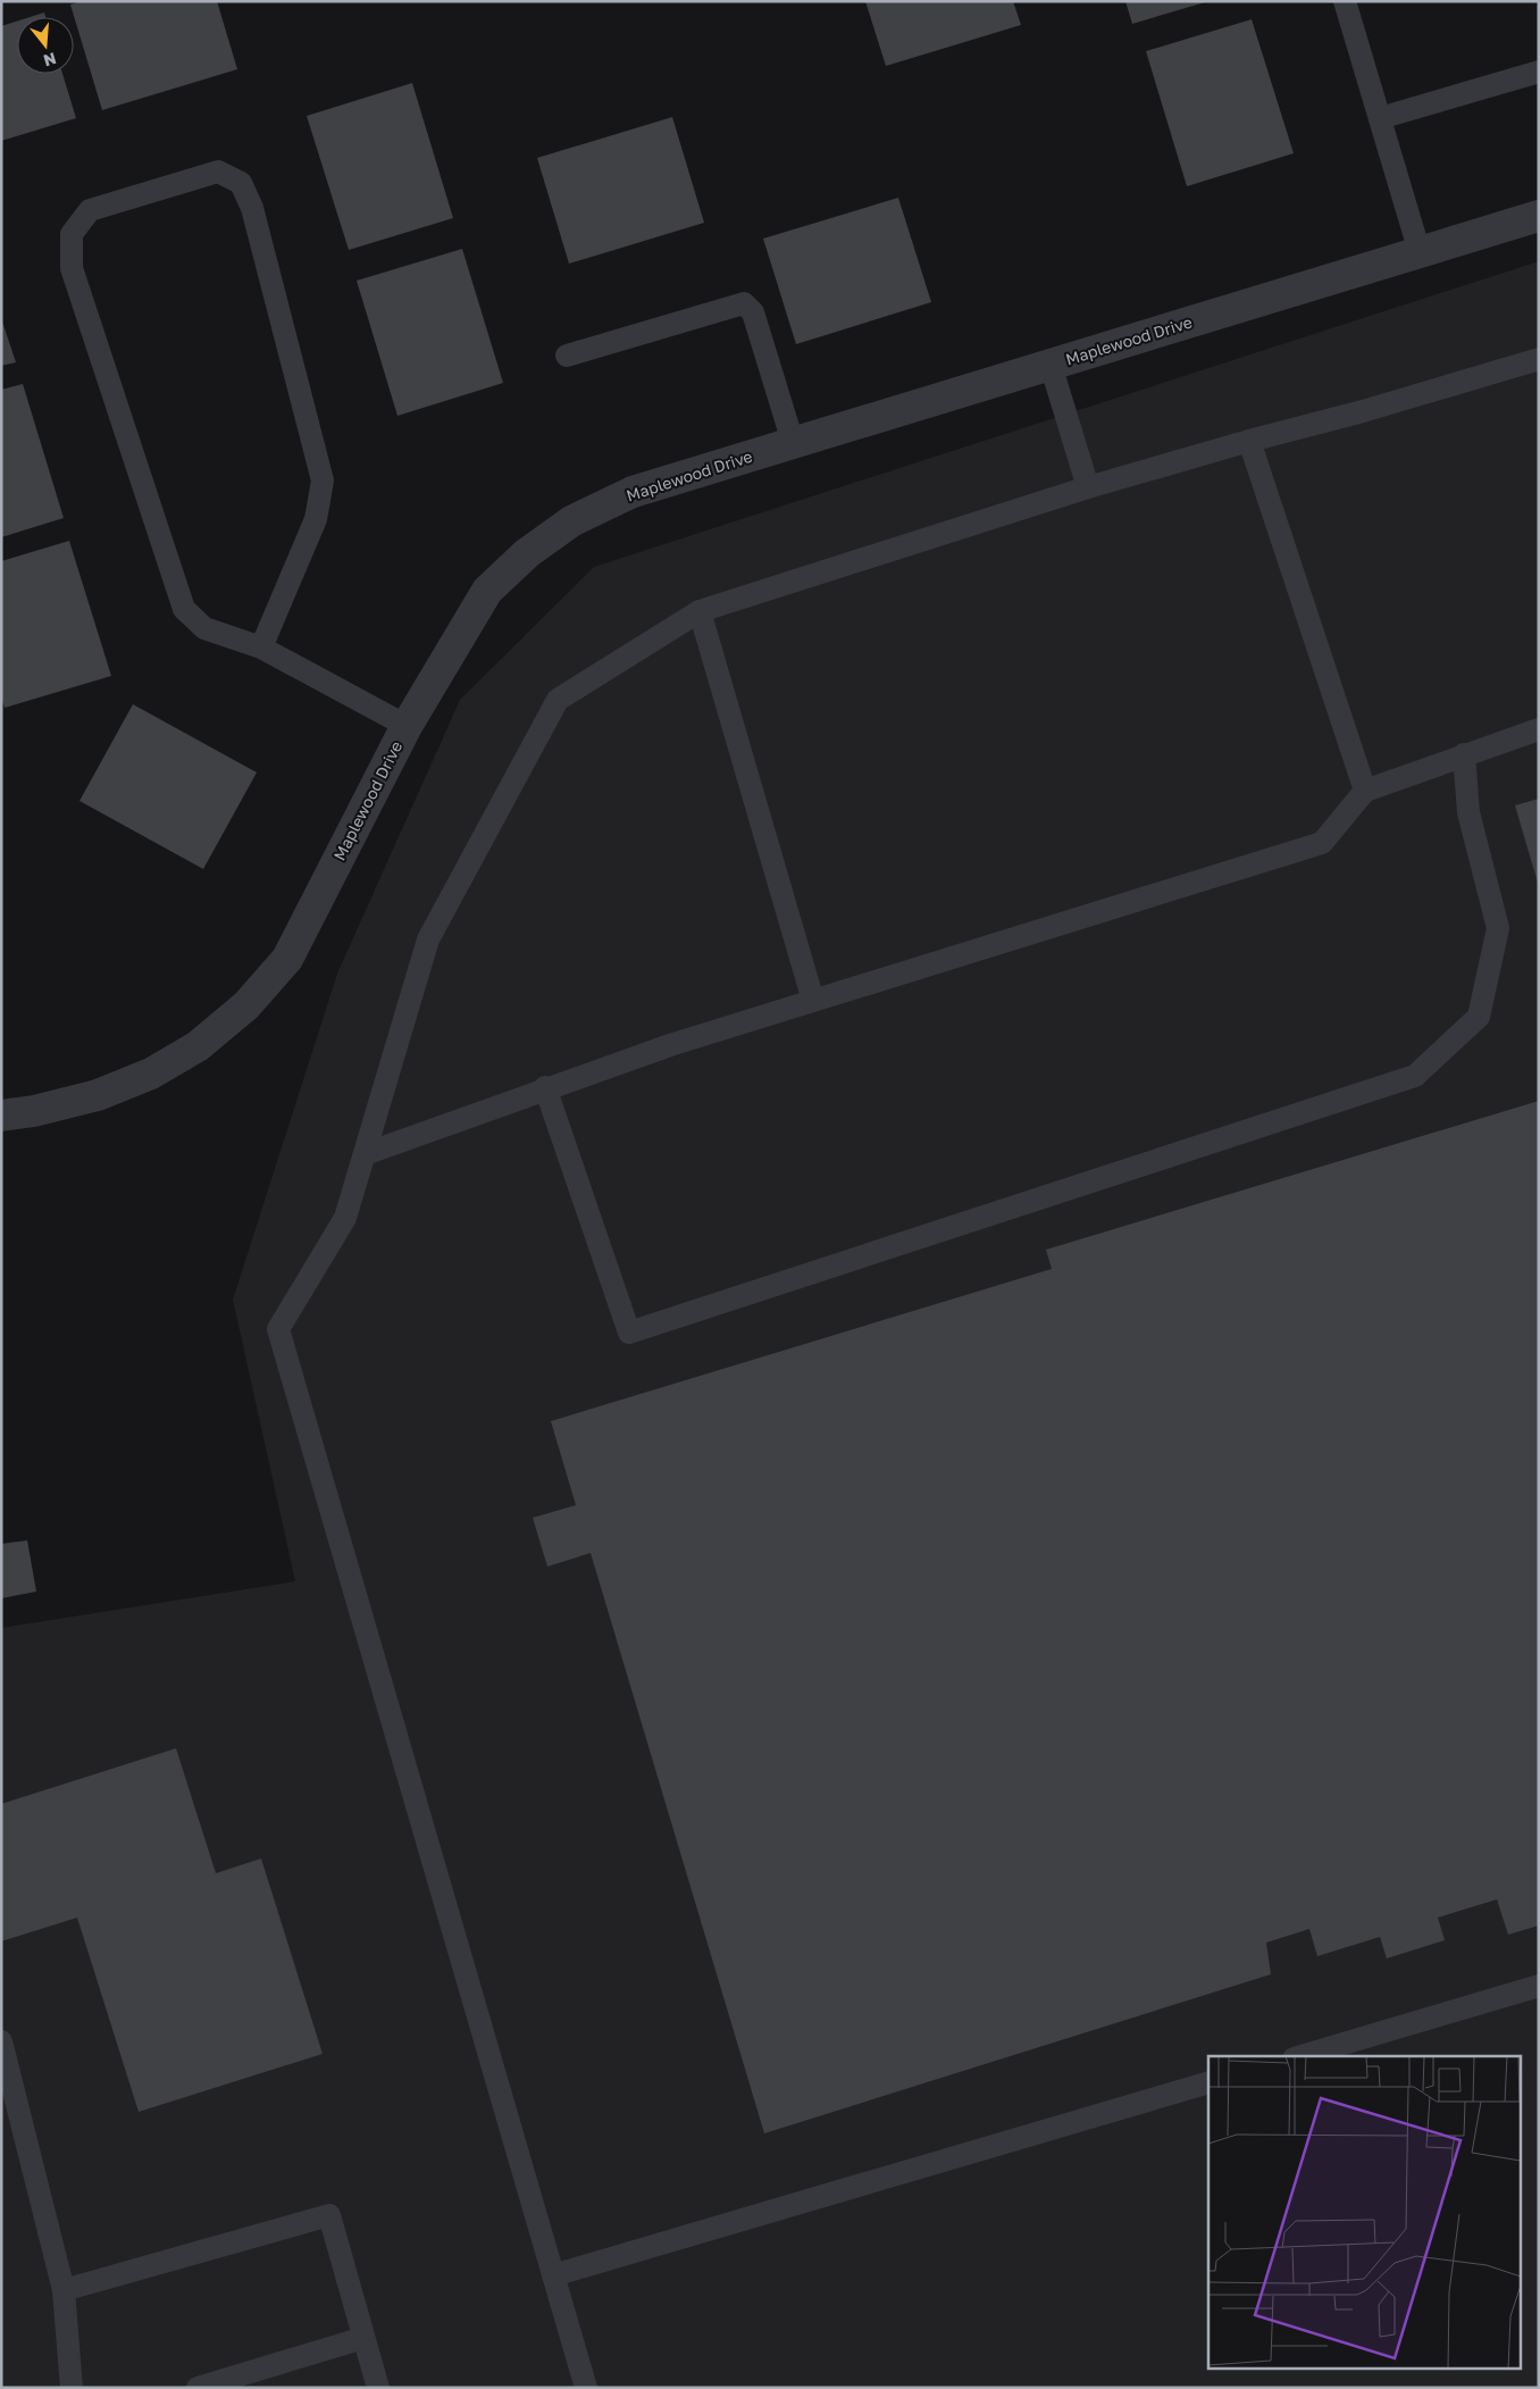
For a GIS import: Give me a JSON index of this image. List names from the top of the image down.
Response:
{
  "streets": {
    "street": ["Maplewood Drive"]
  },
  "north": "bottom"
}
